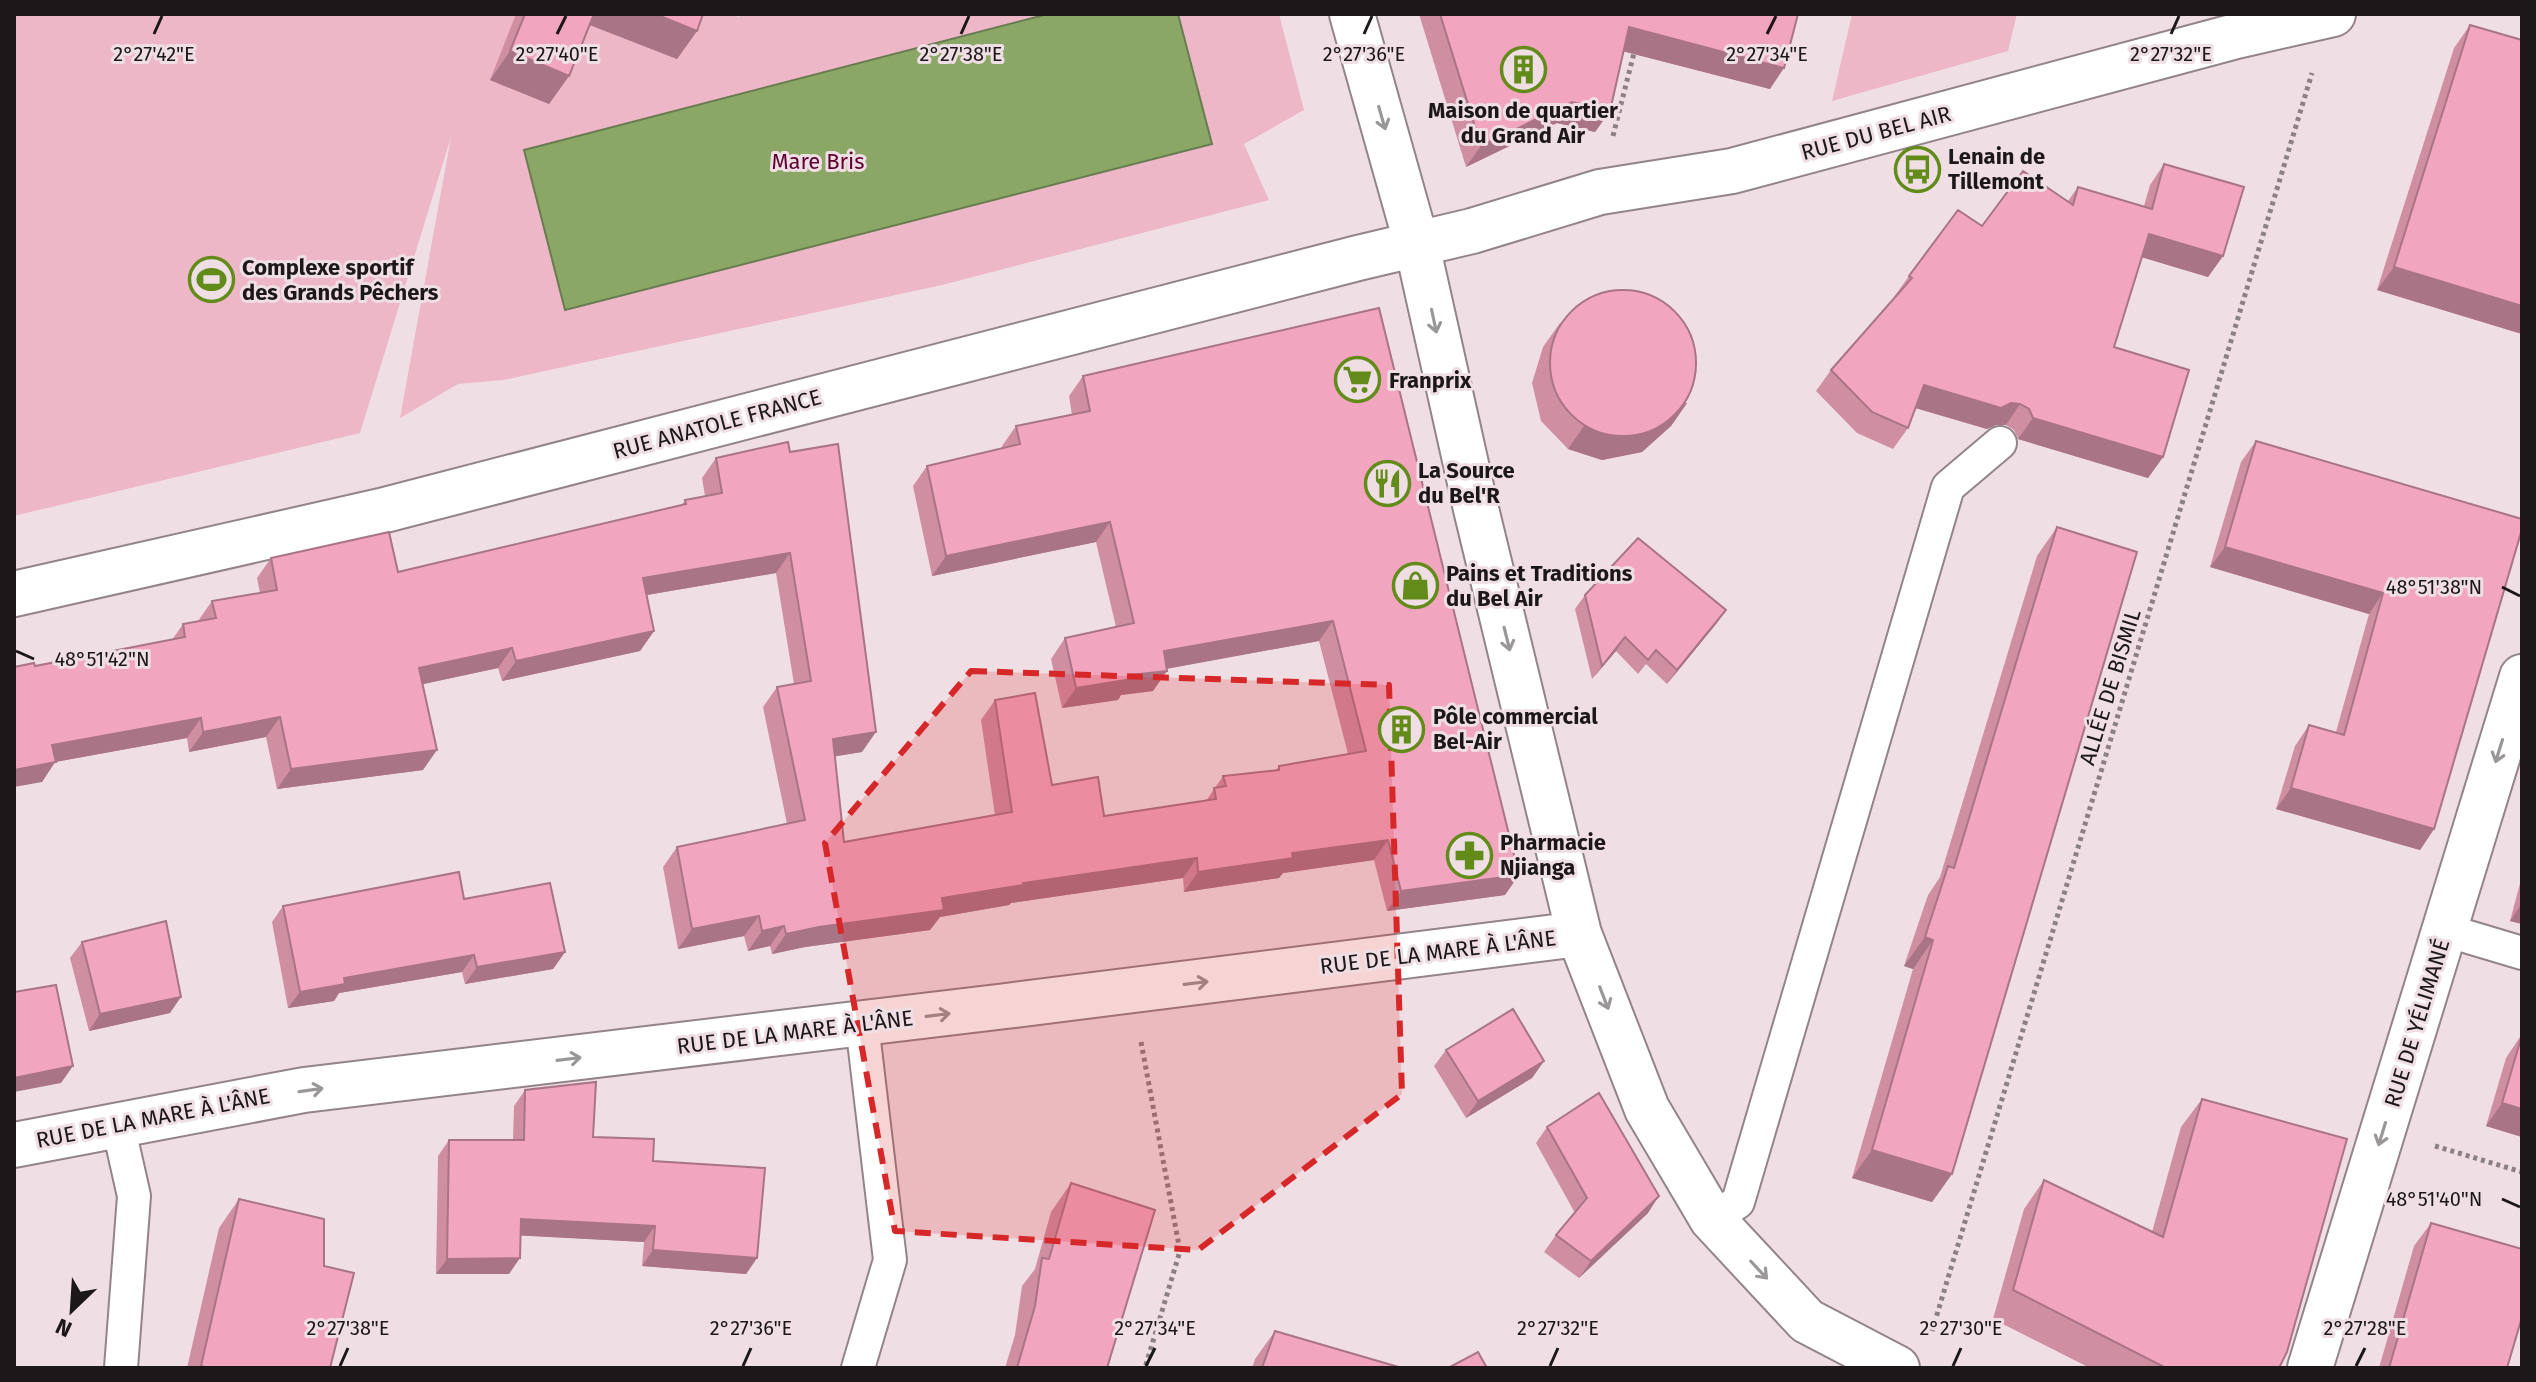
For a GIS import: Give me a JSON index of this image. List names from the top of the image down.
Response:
{
  "streets": {
    "street": [
      "RUE DU BEL AIR",
      "RUE ANATOLE FRANCE",
      "RUE DE LA MARE À L'ÂNE",
      "RUE DE YÉLIMANÉ"
    ],
    "path": ["ALLÉE DE BISMIL"]
  },
  "crossings": [
    ["RUE DU BEL AIR", "RUE ANATOLE FRANCE"],
    ["RUE DU BEL AIR", "ALLÉE DE BISMIL"]
  ],
  "one_way": ["RUE DE LA MARE À L'ÂNE", "RUE DE YÉLIMANÉ"],
  "parks": ["Mare Bris"],
  "places": {
    "building": ["Maison de quartier du Grand Air", "Pôle commercial Bel-Air"],
    "bus stop": ["Lenain de Tillemont"],
    "sports": ["Complexe sportif des Grands Pêchers"],
    "supermarket": ["Franprix"],
    "restaurant": ["La Source du Bel'R"],
    "shop": ["Pains et Traditions du Bel Air"],
    "pharmacy": ["Pharmacie Njianga"]
  },
  "north": "bottom left",
  "coordinates": [
    "2°27'42\"E",
    "2°27'40\"E",
    "2°27'38\"E",
    "2°27'36\"E",
    "2°27'34\"E",
    "2°27'32\"E",
    "48°51'38\"N",
    "48°51'42\"N",
    "48°51'40\"N",
    "2°27'30\"E",
    "2°27'28\"E"
  ]
}
